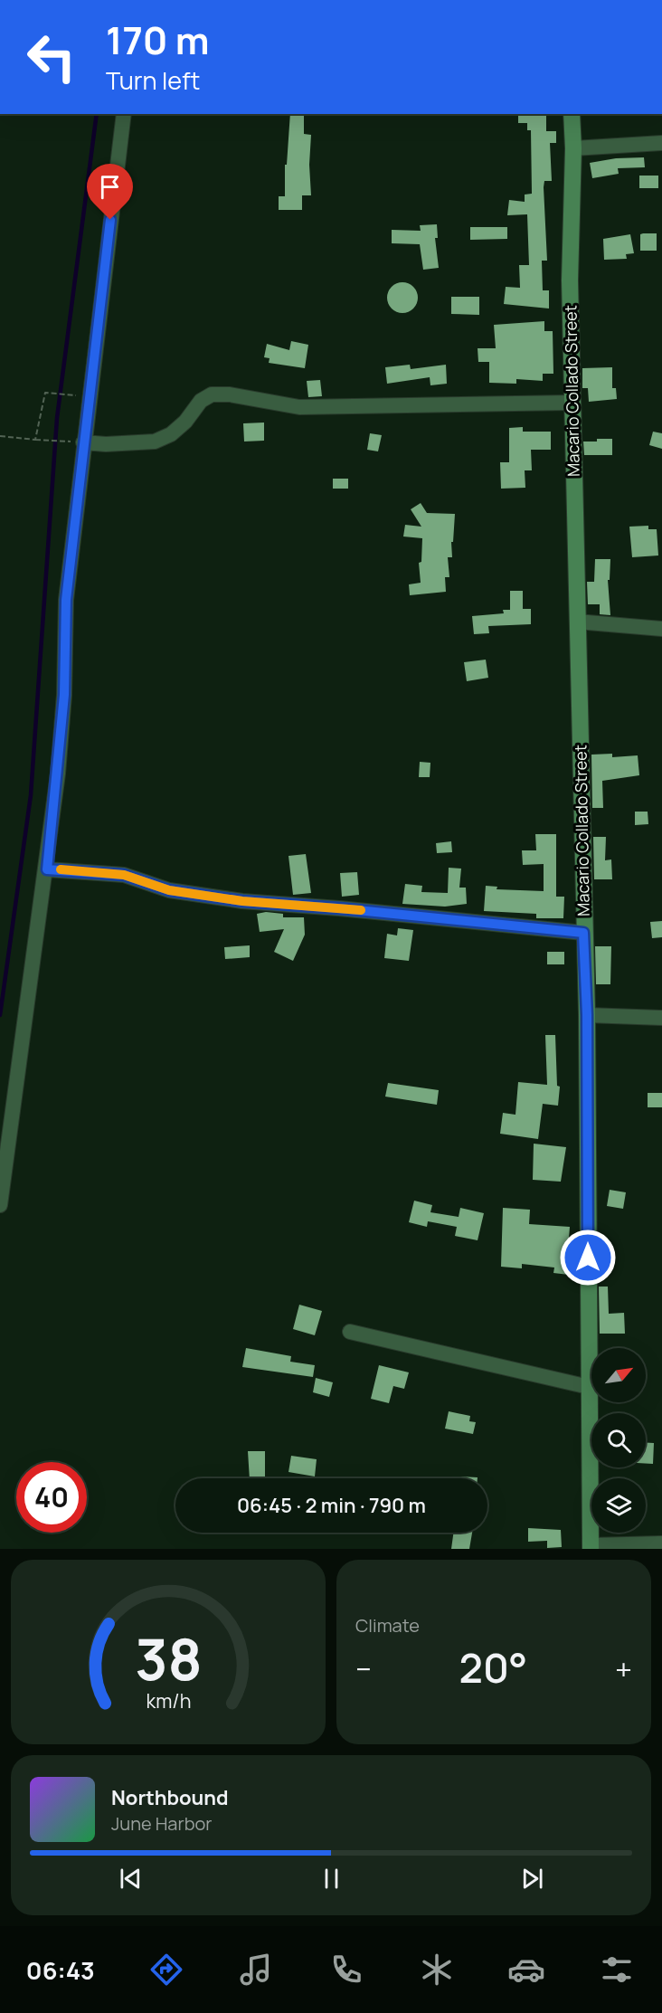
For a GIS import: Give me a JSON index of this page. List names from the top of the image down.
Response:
{
  "streets": {
    "street": ["Macario Collado Street"]
  },
  "north": "top right",
  "page": {
    "turn": ["170 m", "Turn left"],
    "limit": "40",
    "trip": "06:45 · 2 min · 790 m",
    "tile": "Climate",
    "heat": ["−", "20°", "+"],
    "song": ["Northbound", "June Harbor"],
    "tabs": "06:43",
    "gauge": ["38", "km/h"]
  }
}
